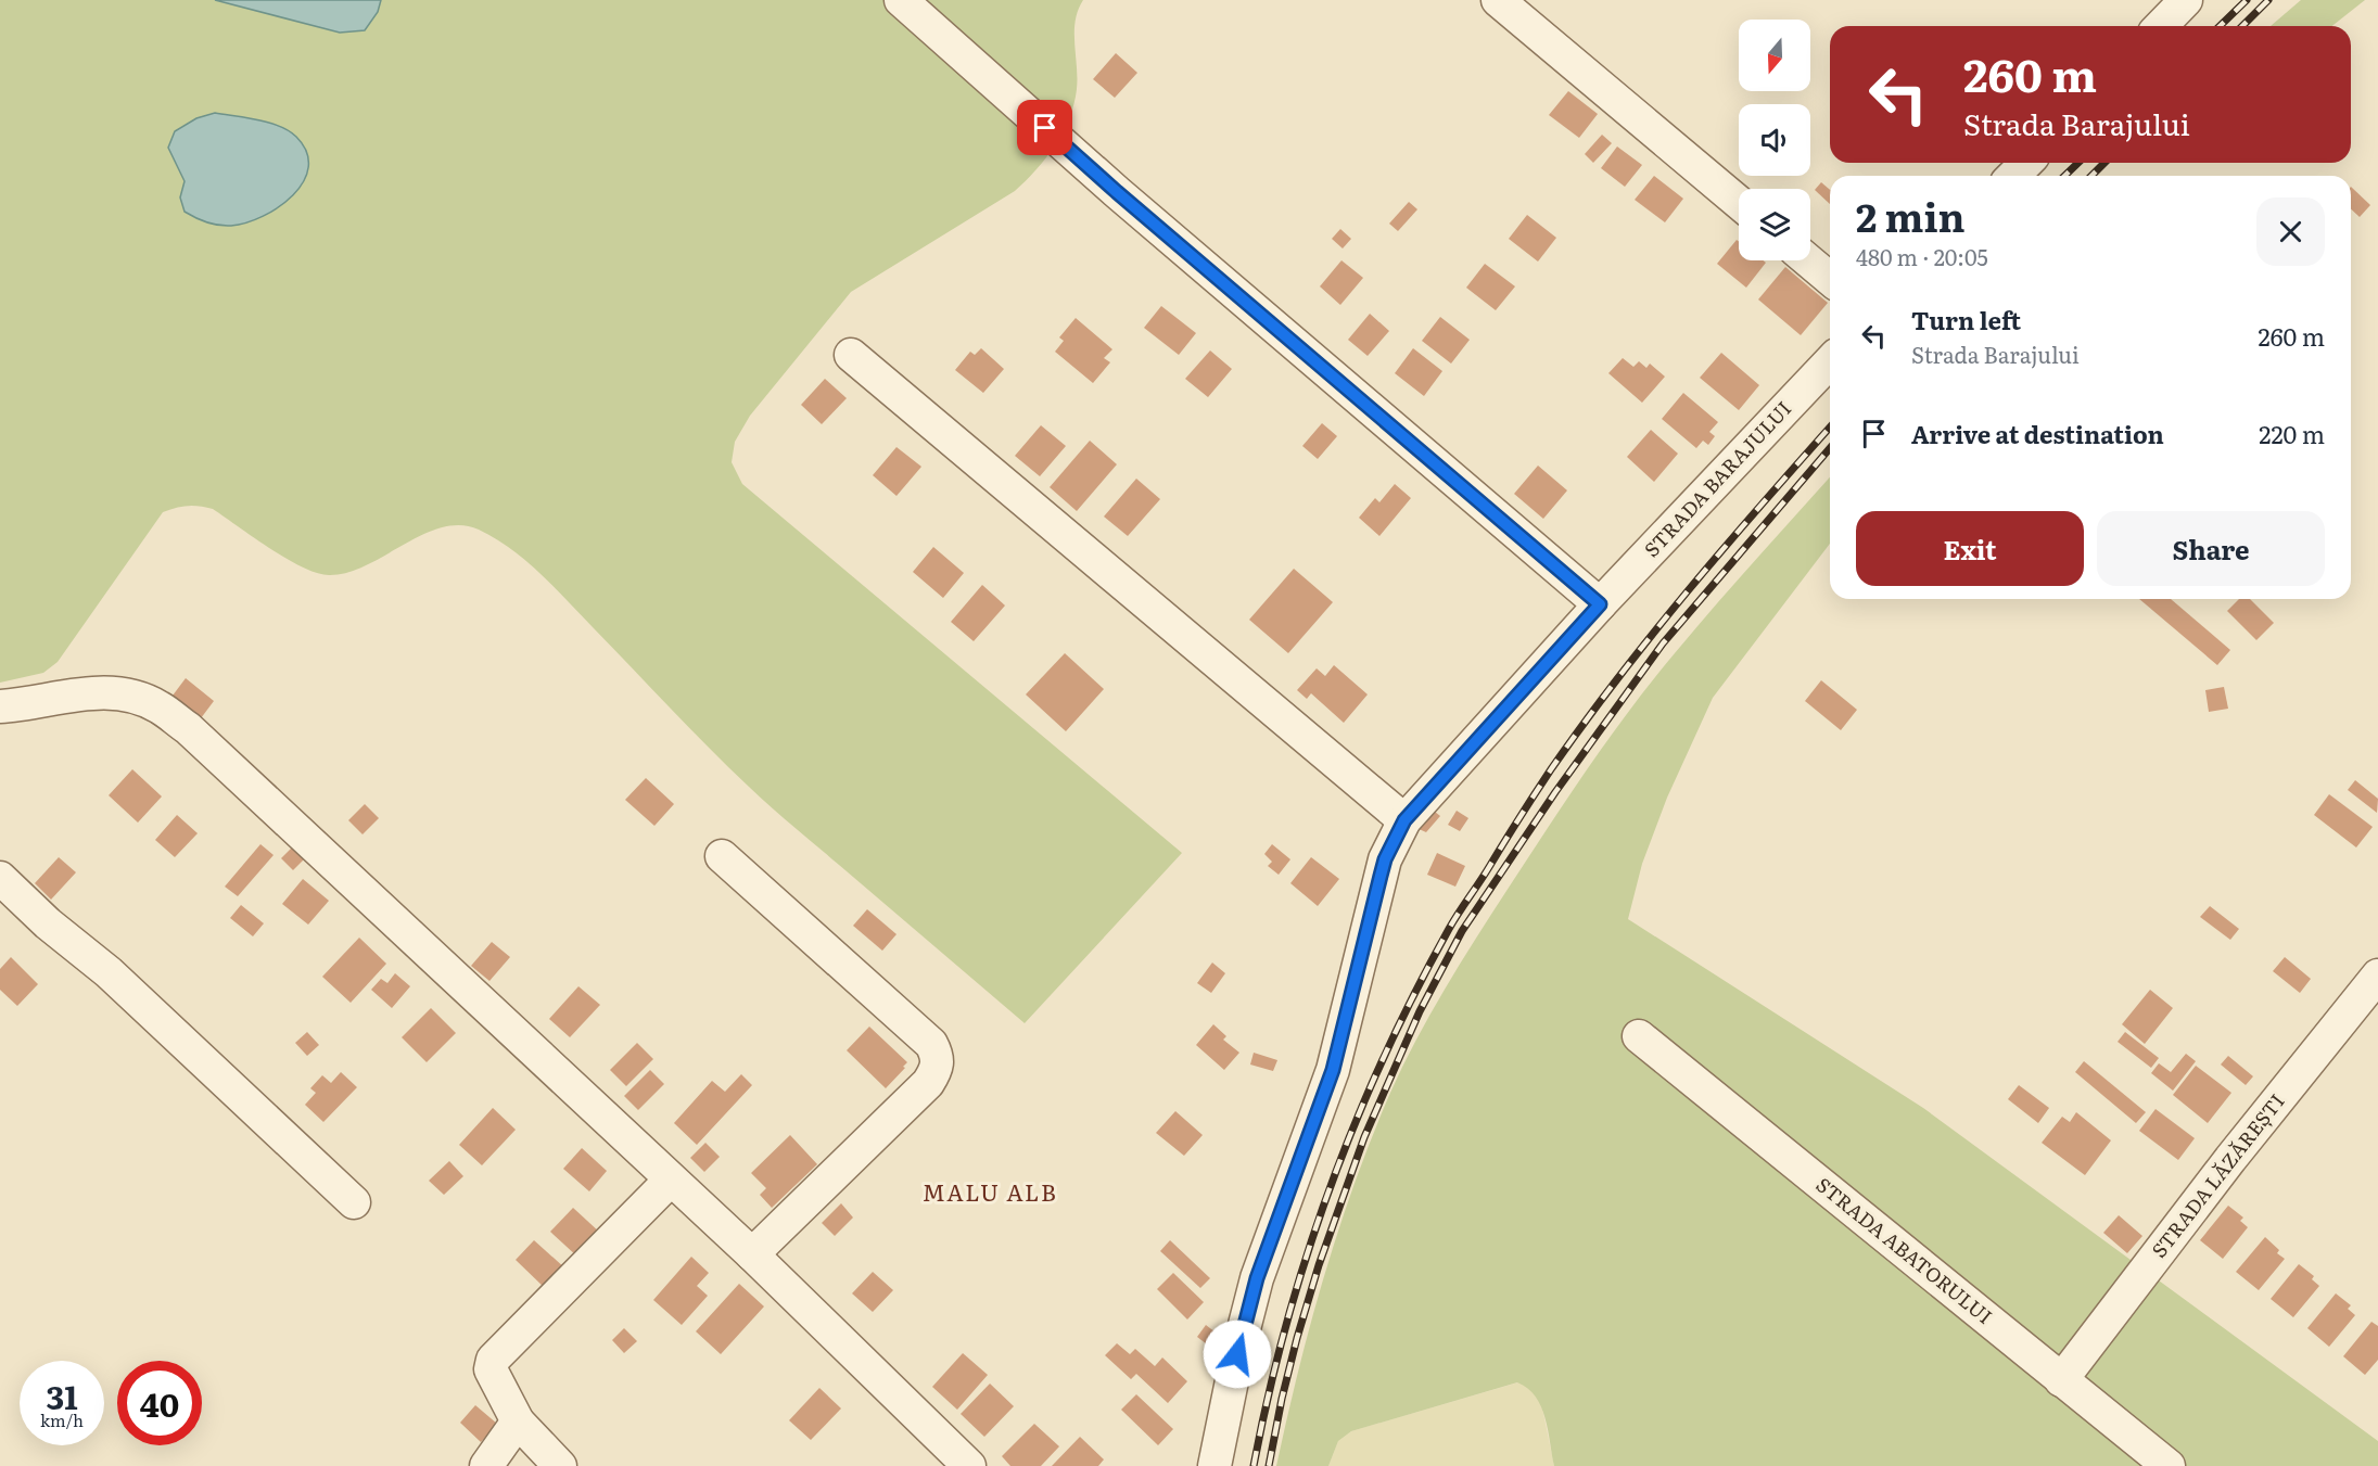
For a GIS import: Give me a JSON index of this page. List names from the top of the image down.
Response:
{
  "streets": {
    "street": ["STRADA BARAJULUI", "STRADA LĂZĂREȘTI", "STRADA ABATORULUI"]
  },
  "crossings": [
    ["STRADA LĂZĂREȘTI", "STRADA ABATORULUI"]
  ],
  "districts": ["MALU ALB"],
  "north": "bottom",
  "page": {
    "turn": ["260 m", "Strada Barajului"],
    "heading": ["2 min", "480 m · 20:05"],
    "list": [
      {
        "name": "Turn left",
        "note": "Strada Barajului",
        "value": "260 m"
      },
      {
        "name": "Arrive at destination",
        "value": "220 m"
      }
    ],
    "buttons": ["Exit", "Share"],
    "speed": "31 km/h",
    "limit": "40"
  }
}
